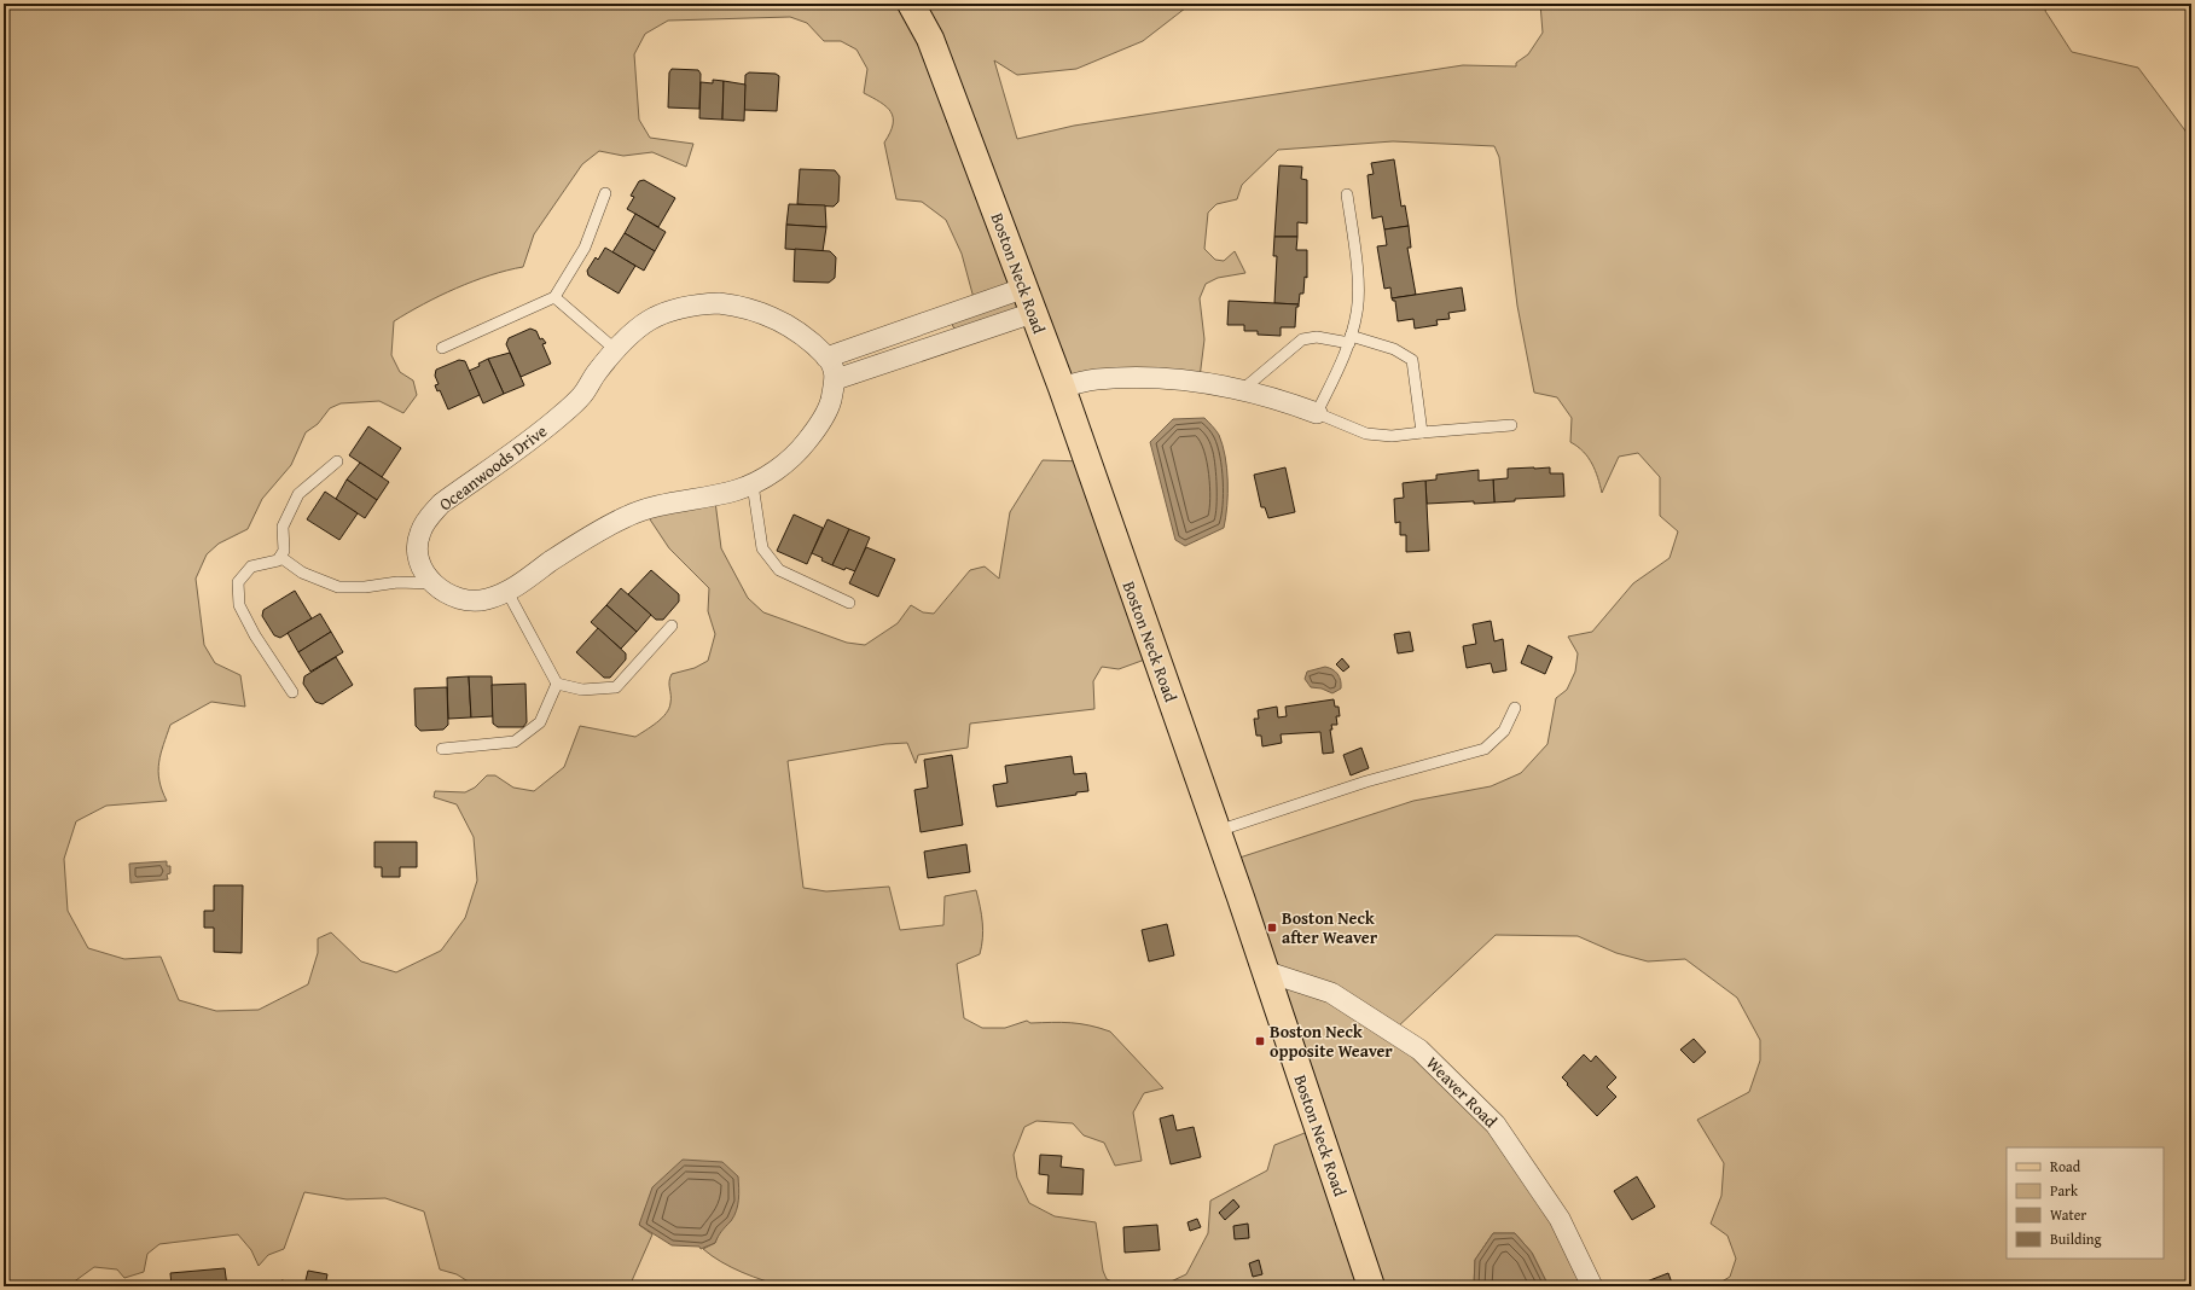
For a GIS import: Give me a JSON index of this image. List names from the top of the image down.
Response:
{
  "streets": {
    "main road": ["Boston Neck Road"],
    "street": ["Oceanwoods Drive", "Weaver Road"]
  },
  "crossings": [
    ["Boston Neck Road", "Weaver Road"]
  ],
  "places": {
    "transit": ["Boston Neck after Weaver", "Boston Neck opposite Weaver"]
  },
  "legend": [
    "Road",
    "Park",
    "Water",
    "Building"
  ]
}
